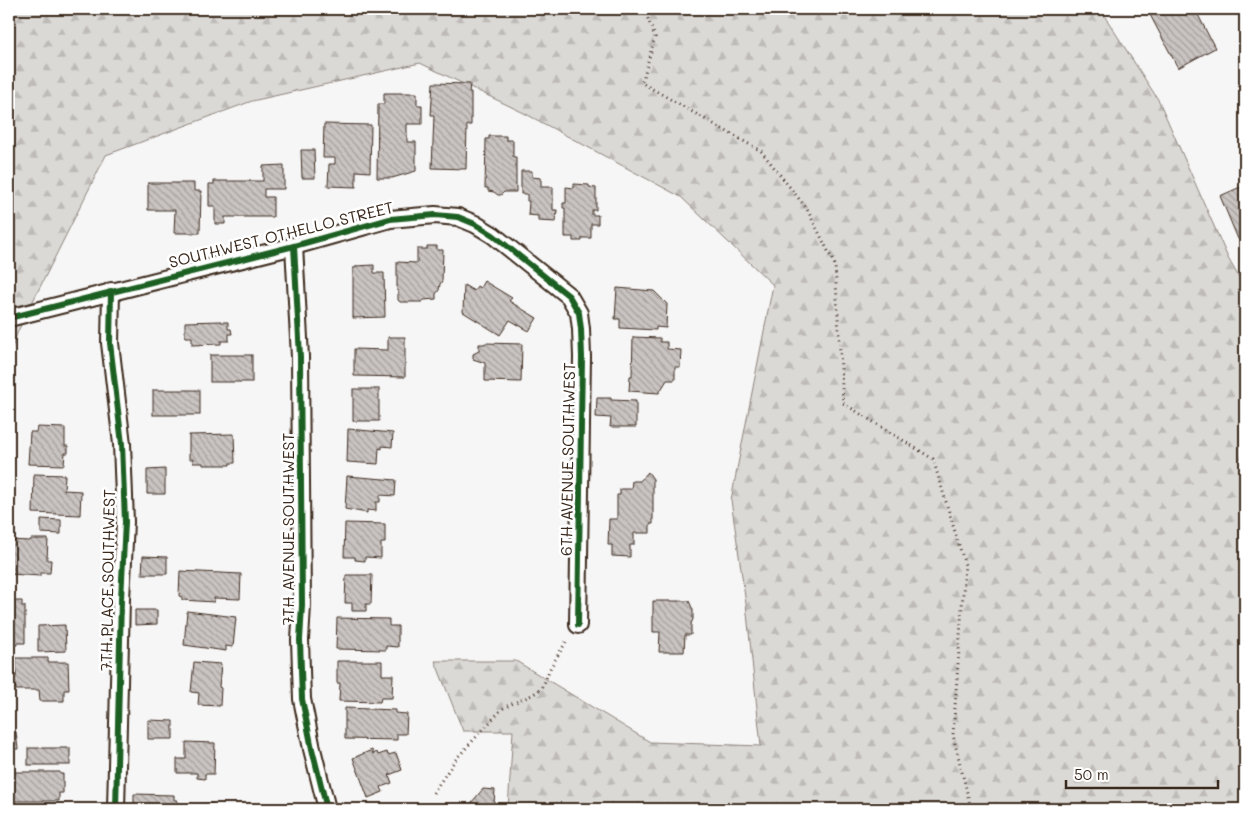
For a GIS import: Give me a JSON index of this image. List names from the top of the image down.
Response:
{
  "streets": {
    "street": [
      "SOUTHWEST OTHELLO STREET",
      "6TH AVENUE SOUTHWEST",
      "7TH AVENUE SOUTHWEST",
      "7TH PLACE SOUTHWEST"
    ]
  },
  "crossings": [
    ["SOUTHWEST OTHELLO STREET", "6TH AVENUE SOUTHWEST"],
    ["SOUTHWEST OTHELLO STREET", "7TH AVENUE SOUTHWEST"],
    ["SOUTHWEST OTHELLO STREET", "7TH PLACE SOUTHWEST"]
  ],
  "scale_bar": "50 m"
}
